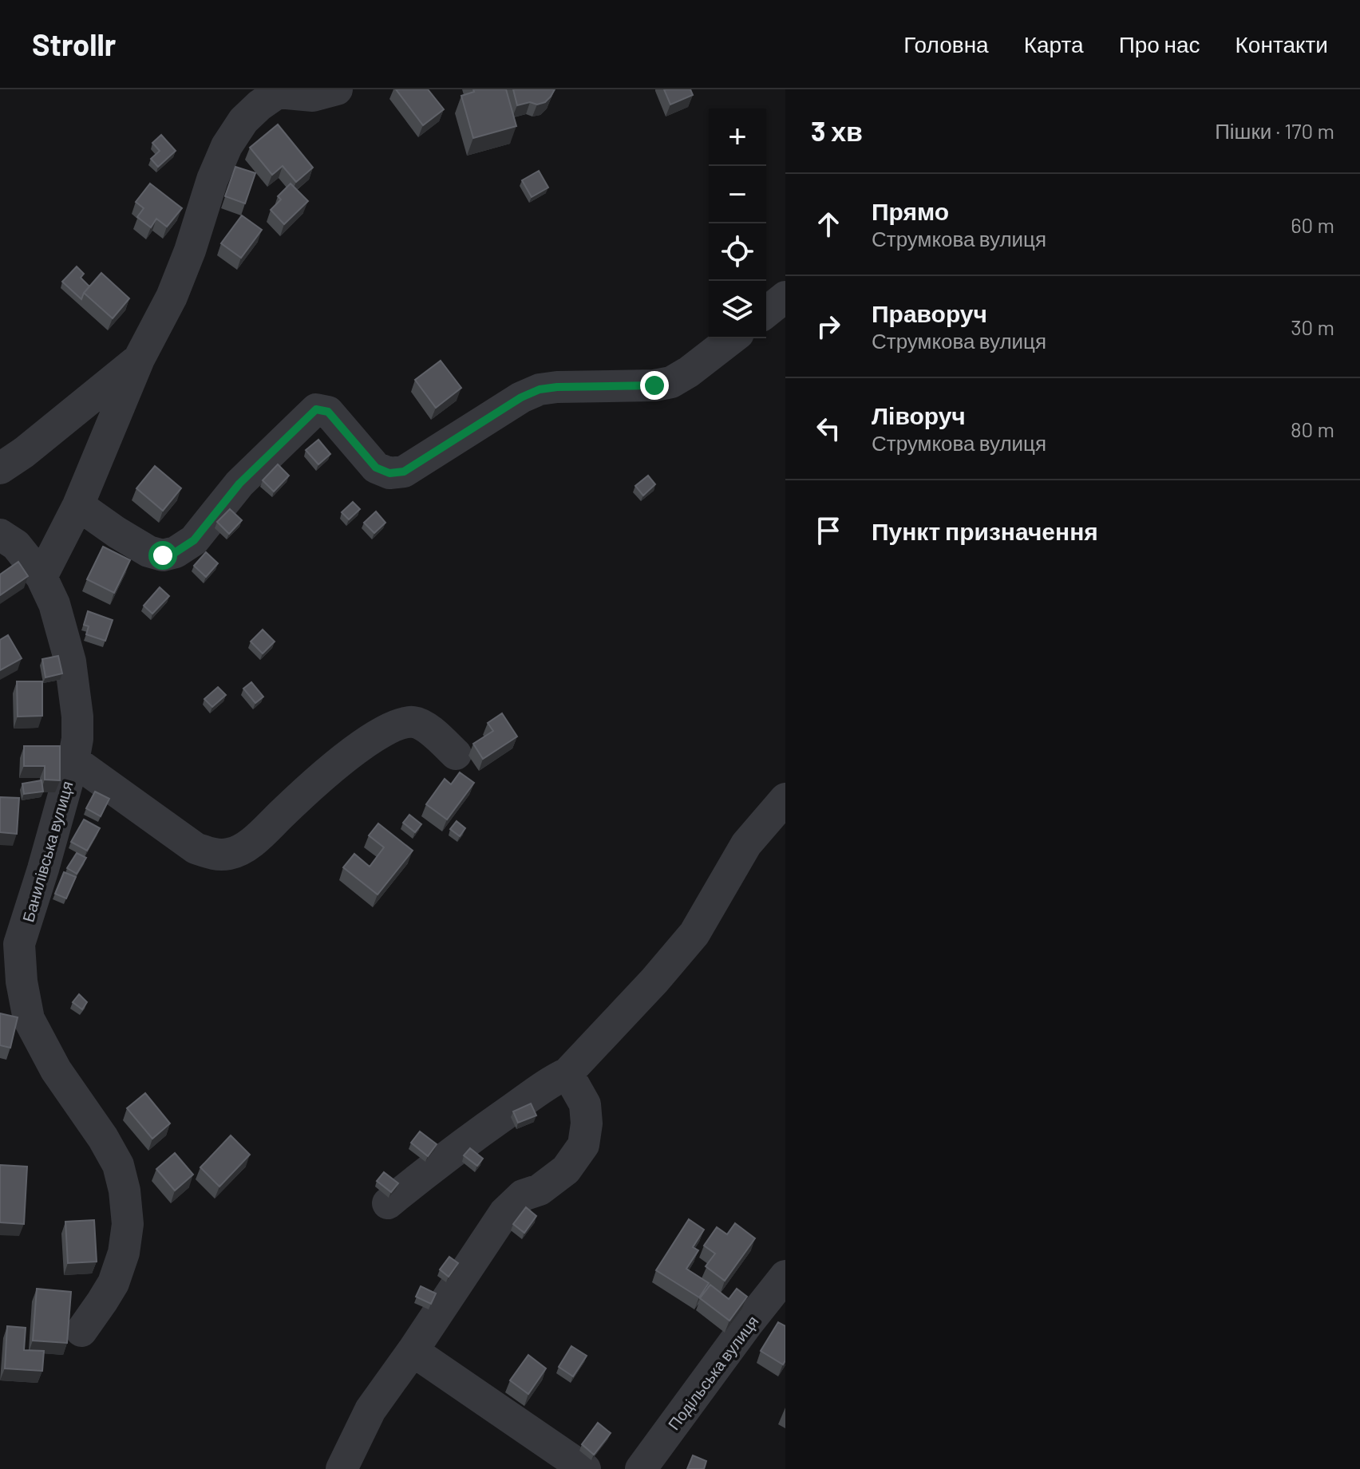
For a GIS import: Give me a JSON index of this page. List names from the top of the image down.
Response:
{
  "streets": {
    "street": ["Банилівська вулиця", "Подільська вулиця"]
  },
  "page": {
    "header": "Strollr",
    "nav": [
      "Головна",
      "Карта",
      "Про нас",
      "Контакти"
    ],
    "heading": ["3 хв", "Пішки · 170 m"],
    "map_buttons": ["+", "−"],
    "list": [
      ["Прямо", "Струмкова вулиця", "60 m"],
      ["Праворуч", "Струмкова вулиця", "30 m"],
      ["Ліворуч", "Струмкова вулиця", "80 m"],
      "Пункт призначення"
    ]
  }
}
